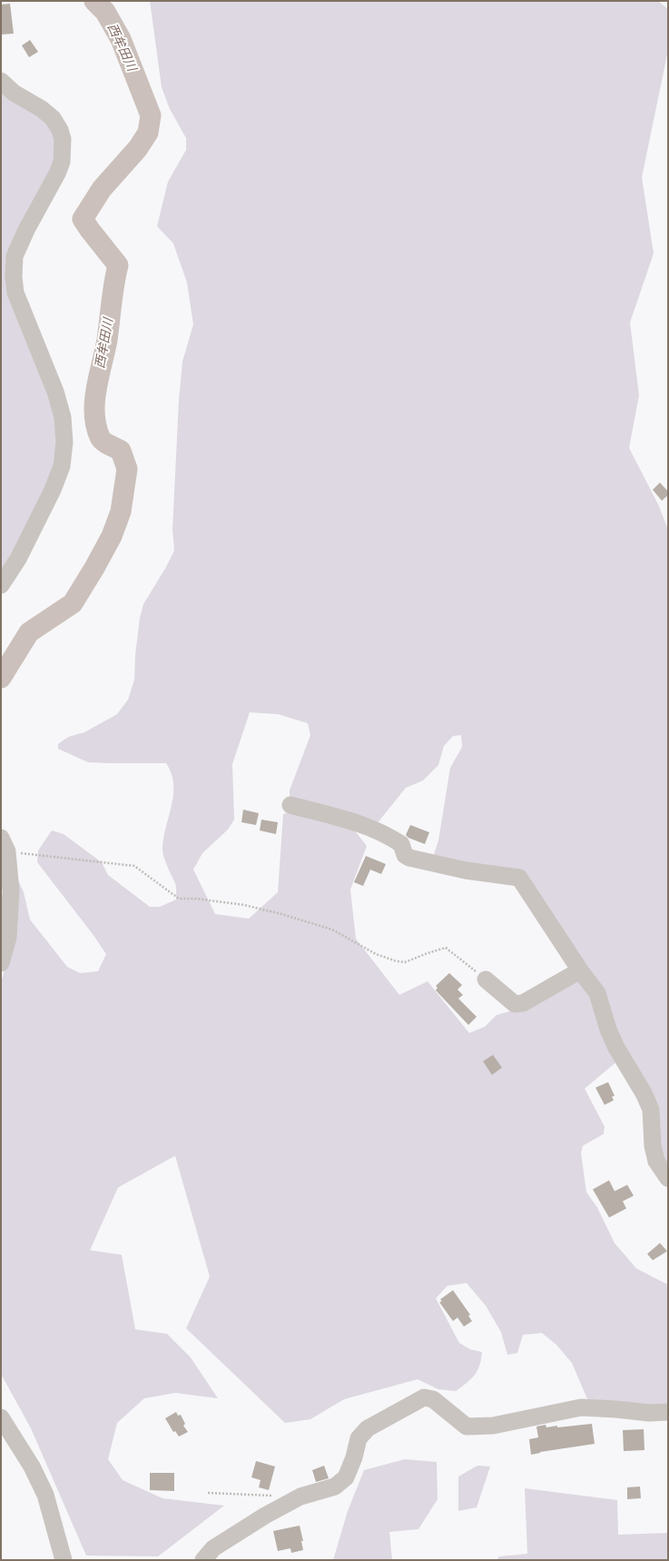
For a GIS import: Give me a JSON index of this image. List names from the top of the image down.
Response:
{
  "water": ["西牟田川"]
}
